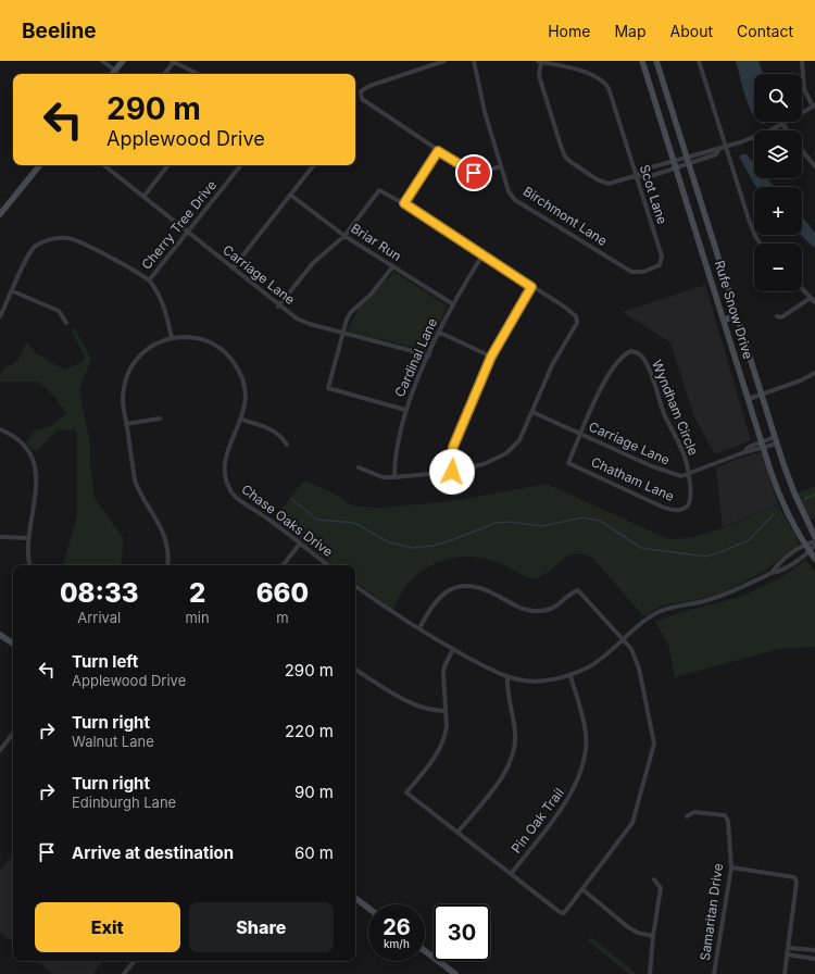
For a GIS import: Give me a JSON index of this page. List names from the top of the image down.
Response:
{
  "streets": {
    "main road": ["Rufe Snow Drive"],
    "street": [
      "Scot Lane",
      "Birchmont Lane",
      "Cherry Tree Drive",
      "Briar Run",
      "Carriage Lane",
      "Cardinal Lane",
      "Wyndham Circle",
      "Chatham Lane",
      "Chase Oaks Drive",
      "Pin Oak Trail",
      "Samaritan Drive"
    ]
  },
  "crossings": [
    ["Scot Lane", "Birchmont Lane"],
    ["Cherry Tree Drive", "Carriage Lane"],
    ["Briar Run", "Cardinal Lane"],
    ["Carriage Lane", "Cardinal Lane"],
    ["Carriage Lane", "Wyndham Circle"],
    ["Carriage Lane", "Chatham Lane"],
    ["Wyndham Circle", "Chatham Lane"]
  ],
  "page": {
    "header": "Beeline",
    "nav": [
      "Home",
      "Map",
      "About",
      "Contact"
    ],
    "map_buttons": ["+", "−"],
    "turn": ["290 m", "Applewood Drive"],
    "eta": [
      "08:33",
      "Arrival",
      "2",
      "min",
      "660",
      "m"
    ],
    "list": [
      {
        "name": "Turn left",
        "note": "Applewood Drive",
        "value": "290 m"
      },
      {
        "name": "Turn right",
        "note": "Walnut Lane",
        "value": "220 m"
      },
      {
        "name": "Turn right",
        "note": "Edinburgh Lane",
        "value": "90 m"
      },
      {
        "name": "Arrive at destination",
        "value": "60 m"
      }
    ],
    "buttons": ["Exit", "Share"],
    "speed": "26 km/h",
    "limit": "30"
  }
}
